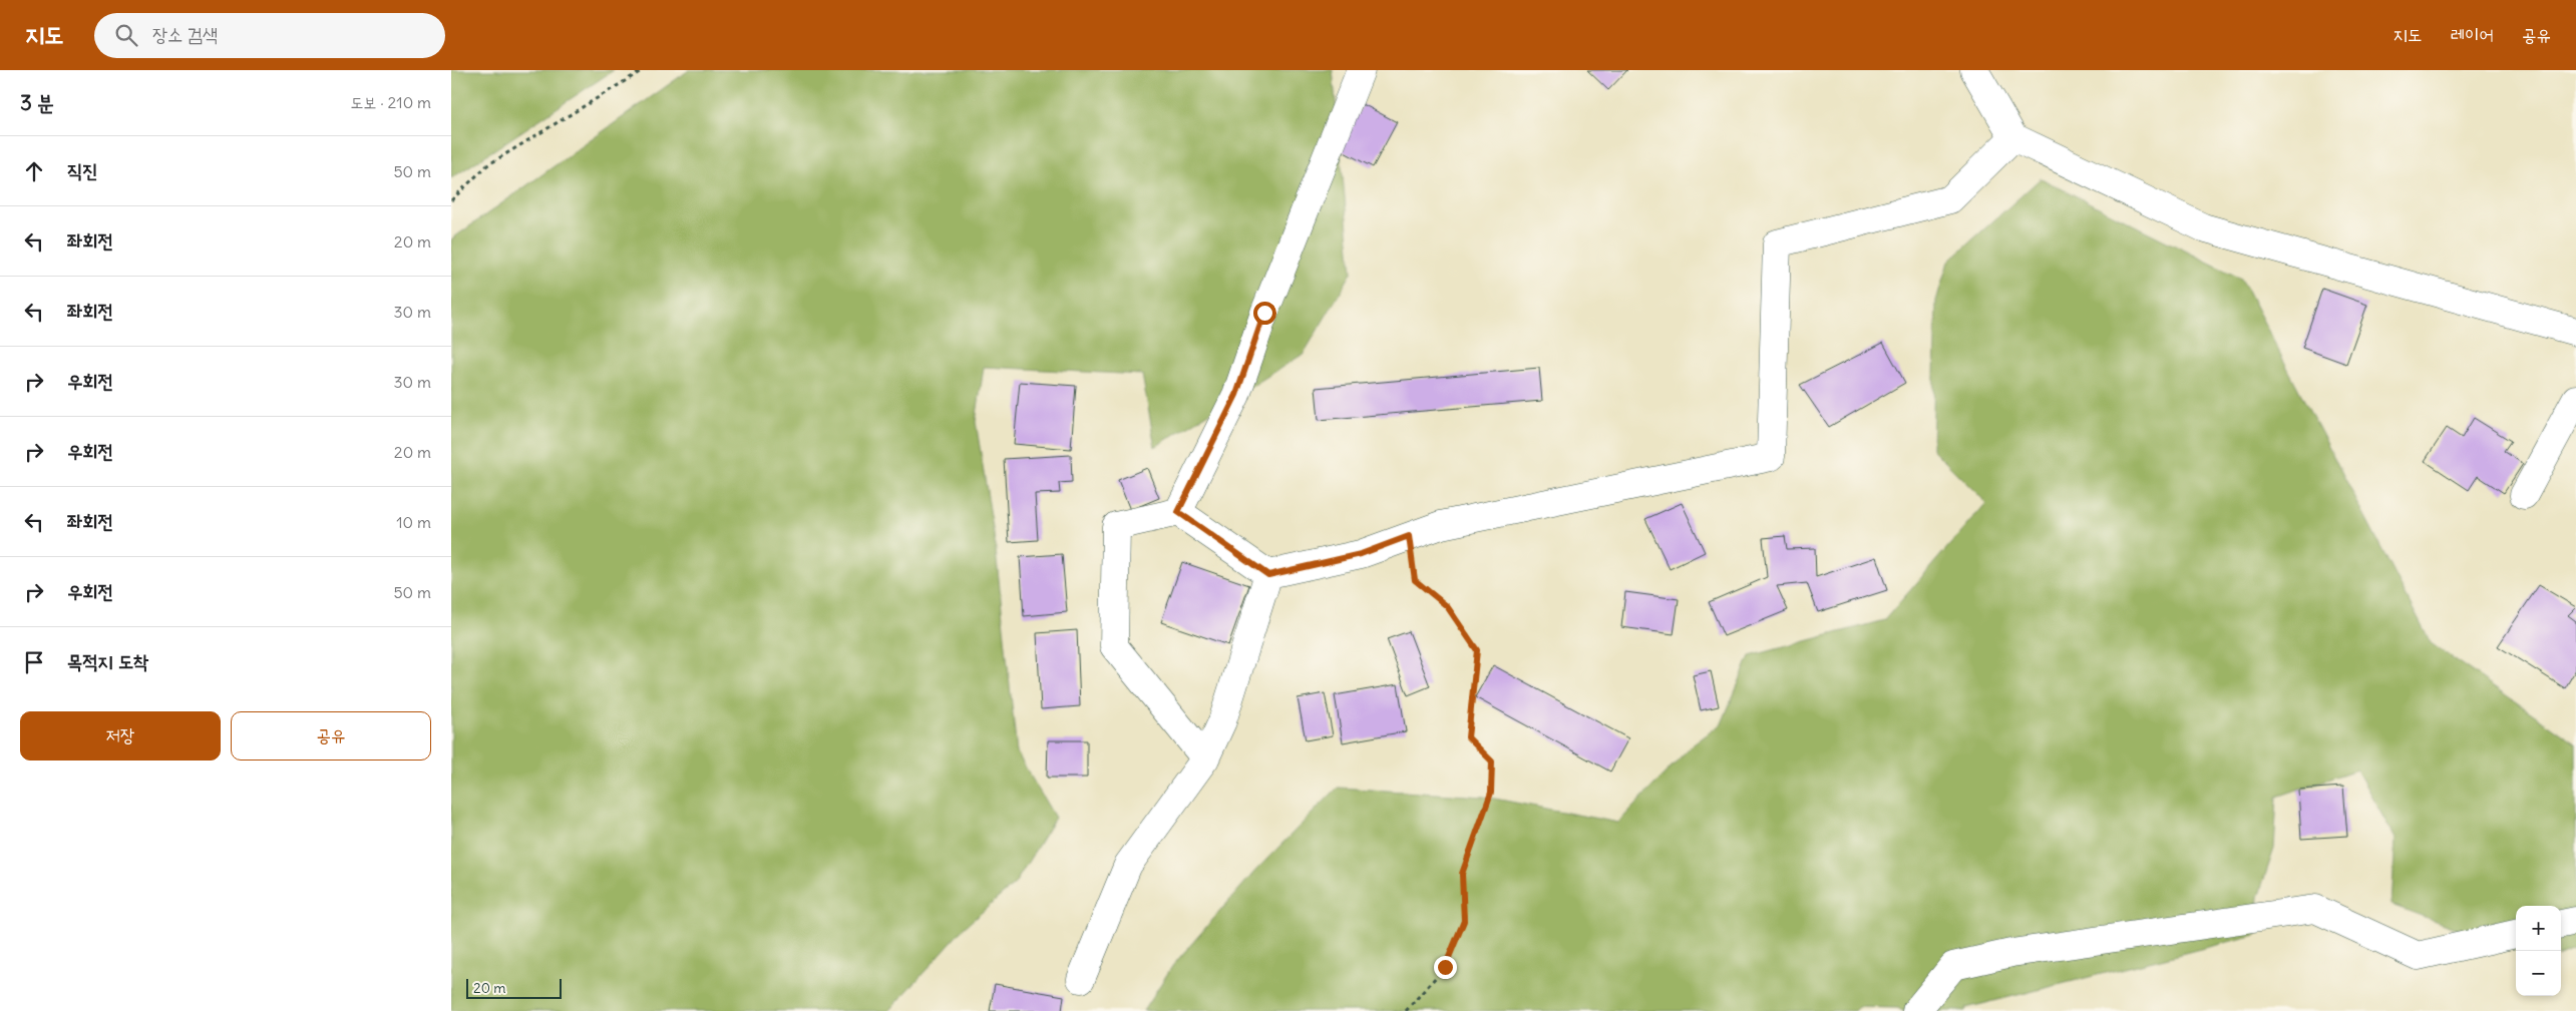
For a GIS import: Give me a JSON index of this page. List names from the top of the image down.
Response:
{
  "scale_bar": "20 m",
  "page": {
    "header": "지도",
    "search": "장소 검색",
    "nav": ["지도", "레이어", "공유"],
    "heading": ["3 분", "도보 · 210 m"],
    "list": [
      ["직진", "50 m"],
      ["좌회전", "20 m"],
      ["좌회전", "30 m"],
      ["우회전", "30 m"],
      ["우회전", "20 m"],
      ["좌회전", "10 m"],
      ["우회전", "50 m"],
      "목적지 도착"
    ],
    "buttons": ["저장", "공유"],
    "map_buttons": ["+", "−"],
    "scale": "20 m"
  }
}
